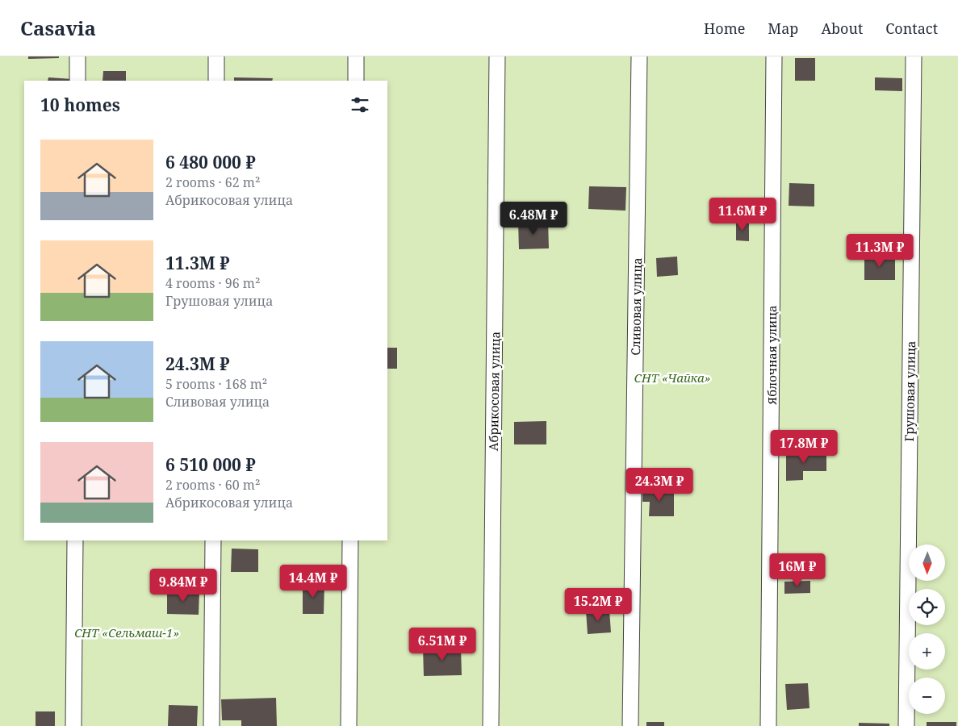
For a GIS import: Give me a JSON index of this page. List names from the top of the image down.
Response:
{
  "streets": {
    "street": [
      "Сливовая улица",
      "Яблочная улица",
      "Абрикосовая улица",
      "Грушовая улица"
    ]
  },
  "parks": ["СНТ «Чайка»", "СНТ «Сельмаш-1»"],
  "north": "bottom",
  "page": {
    "header": "Casavia",
    "nav": [
      "Home",
      "Map",
      "About",
      "Contact"
    ],
    "heading": "10 homes",
    "list": [
      {
        "name": "6 480 000 ₽",
        "note": "2 rooms · 62 m² · Абрикосовая улица"
      },
      {
        "name": "11.3M ₽",
        "note": "4 rooms · 96 m² · Грушовая улица"
      },
      {
        "name": "24.3M ₽",
        "note": "5 rooms · 168 m² · Сливовая улица"
      },
      {
        "name": "6 510 000 ₽",
        "note": "2 rooms · 60 m² · Абрикосовая улица"
      }
    ],
    "price": [
      "11.6M ₽",
      "6.48M ₽",
      "11.3M ₽",
      "17.8M ₽",
      "24.3M ₽",
      "16M ₽",
      "14.4M ₽",
      "9.84M ₽",
      "15.2M ₽",
      "6.51M ₽"
    ],
    "map_buttons": ["+", "−"]
  }
}
